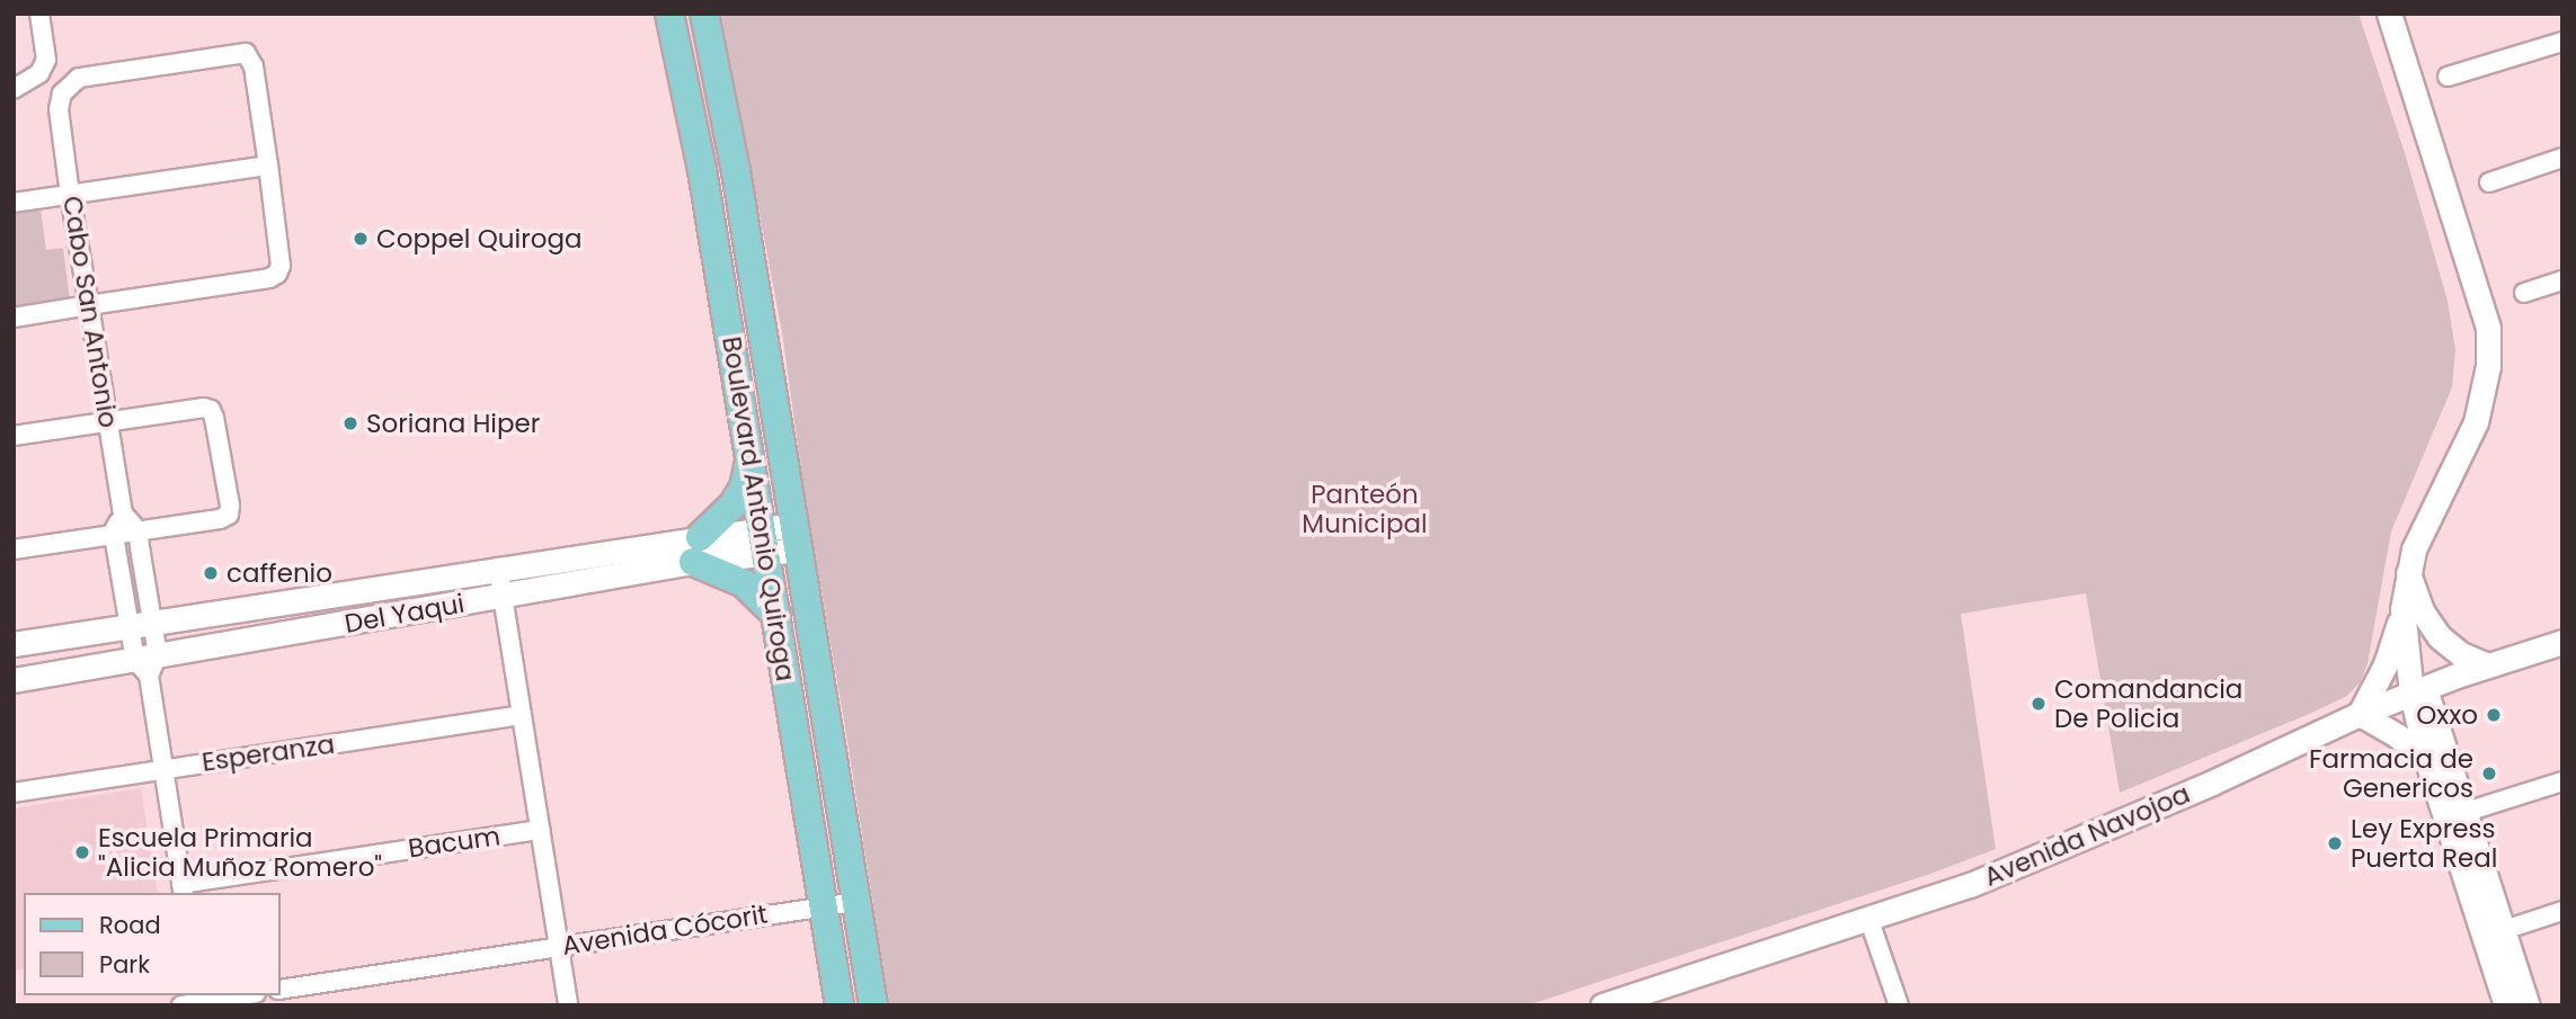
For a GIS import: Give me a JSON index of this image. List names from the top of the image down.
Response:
{
  "streets": {
    "main road": ["Boulevard Antonio Quiroga"],
    "street": [
      "Cabo San Antonio",
      "Del Yaqui",
      "Esperanza",
      "Avenida Navojoa",
      "Bacum",
      "Avenida Cócorit"
    ]
  },
  "crossings": [
    ["Boulevard Antonio Quiroga", "Del Yaqui"],
    ["Boulevard Antonio Quiroga", "Avenida Cócorit"]
  ],
  "parks": ["Panteón Municipal"],
  "places": [
    "Coppel Quiroga",
    "Soriana Hiper",
    "caffenio",
    "Comandancia De Policia",
    "Oxxo",
    "Farmacia de Genericos",
    "Ley Express Puerta Real",
    "Escuela Primaria \"Alicia Muñoz Romero\""
  ],
  "legend": ["Road", "Park"]
}
